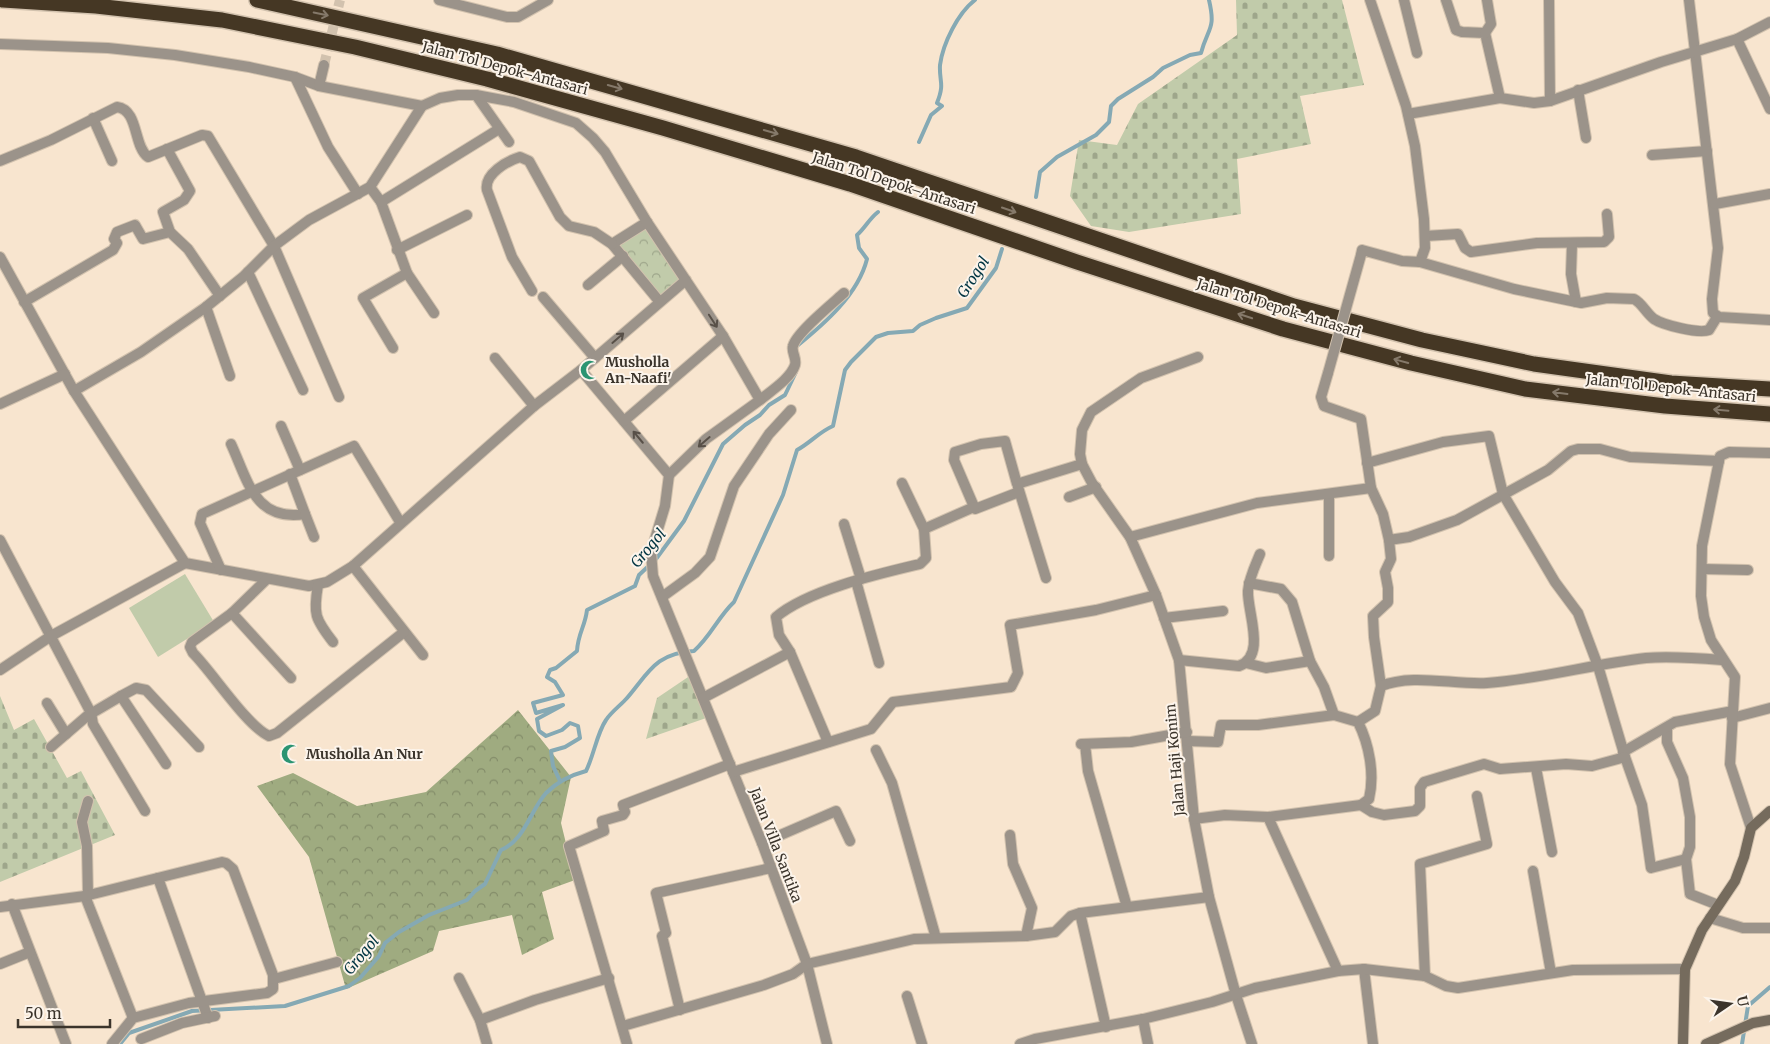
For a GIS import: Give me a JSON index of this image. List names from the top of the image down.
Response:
{
  "streets": {
    "highway": ["Jalan Tol Depok–Antasari"],
    "street": ["Jalan Haji Konim", "Jalan Villa Santika"]
  },
  "water": ["Grogol"],
  "places": {
    "mosque": ["Musholla An-Naafi'", "Musholla An Nur"]
  },
  "scale_bar": "50 m",
  "north": "right"
}
